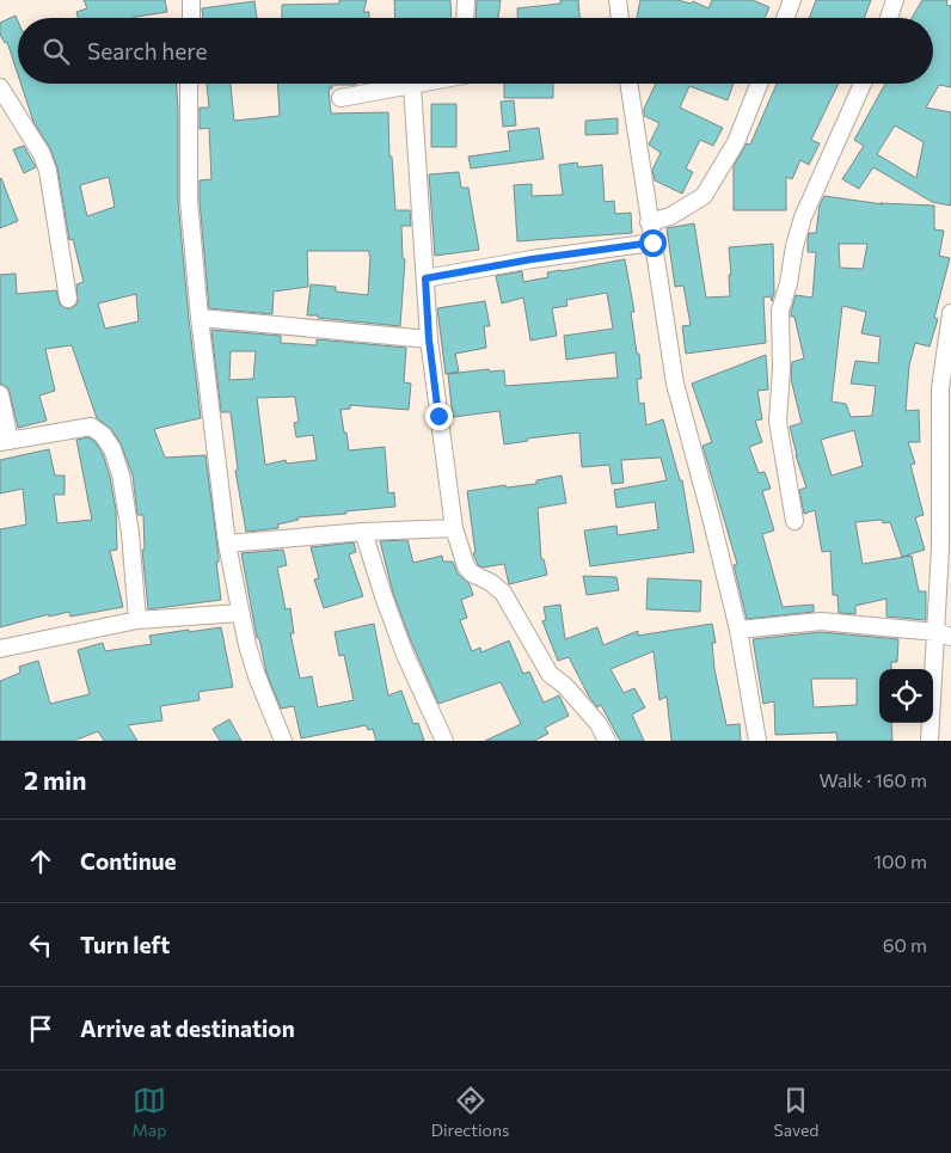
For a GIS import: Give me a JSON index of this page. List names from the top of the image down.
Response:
{
  "page": {
    "search": "Search here",
    "heading": ["2 min", "Walk · 160 m"],
    "list": [
      ["Continue", "100 m"],
      ["Turn left", "60 m"],
      "Arrive at destination"
    ],
    "nav": ["Map", "Directions", "Saved"]
  }
}
